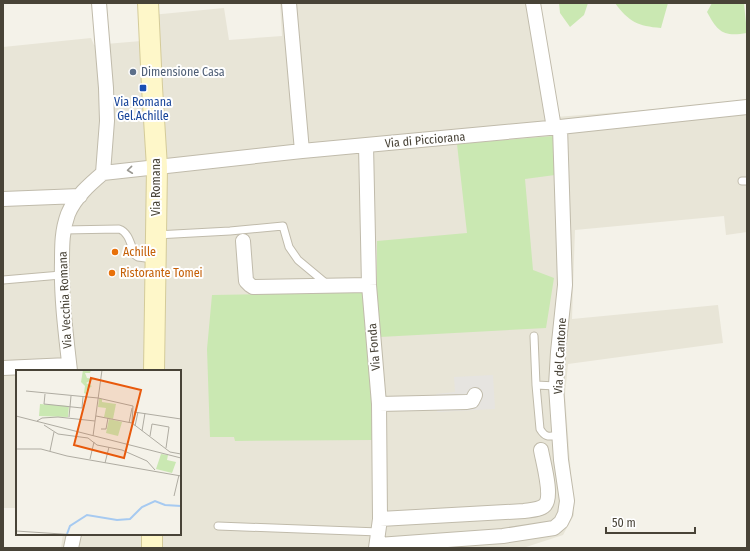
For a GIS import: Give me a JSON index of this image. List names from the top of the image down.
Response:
{
  "streets": {
    "main road": ["Via Romana"],
    "street": [
      "Via di Picciorana",
      "Via Vecchia Romana",
      "Via Fonda",
      "Via del Cantone"
    ]
  },
  "crossings": [
    ["Via di Picciorana", "Via Romana"],
    ["Via di Picciorana", "Via Vecchia Romana"],
    ["Via di Picciorana", "Via Fonda"],
    ["Via di Picciorana", "Via del Cantone"],
    ["Via Fonda", "Via del Cantone"]
  ],
  "places": {
    "other": ["Dimensione Casa", "Achille", "Ristorante Tomei"],
    "transit": ["Via Romana Gel.Achille"]
  },
  "scale_bar": "50 m"
}
